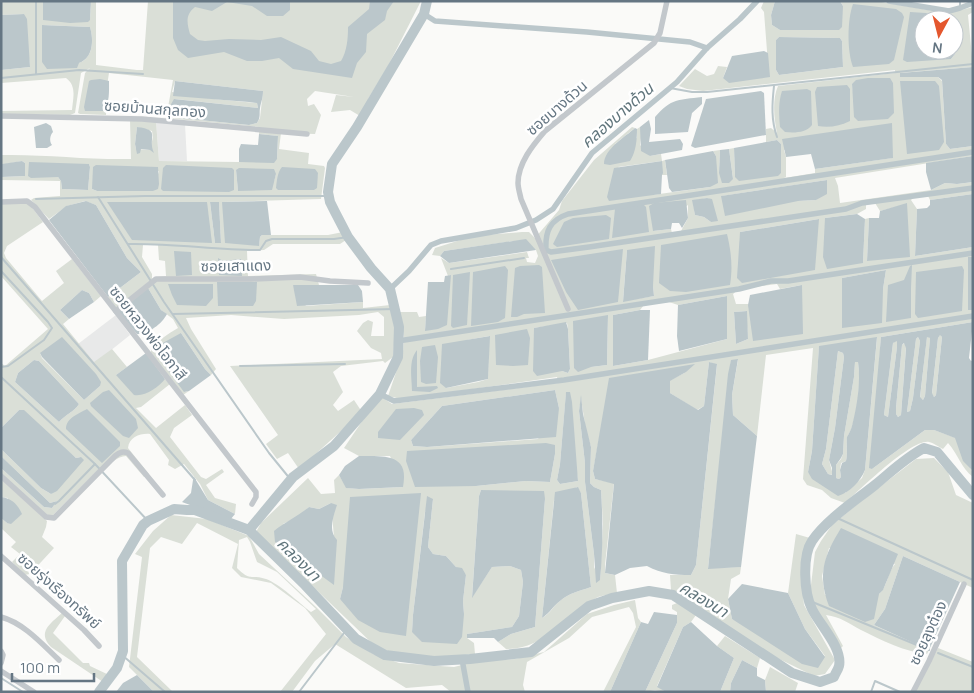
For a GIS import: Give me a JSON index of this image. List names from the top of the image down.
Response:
{
  "streets": {
    "street": [
      "ซอยบางด้วน",
      "ซอยบ้านสกุลทอง",
      "ซอยเสาแดง",
      "ซอยหลวงพ่อโอภาสี",
      "ซอยรุ่งเรืองทรัพย์",
      "ซอยลุงต๋อง"
    ]
  },
  "crossings": [
    ["ซอยเสาแดง", "ซอยหลวงพ่อโอภาสี"]
  ],
  "water": ["คลองบางด้วน", "คลองนา"],
  "scale_bar": "100 m",
  "north": "bottom"
}
